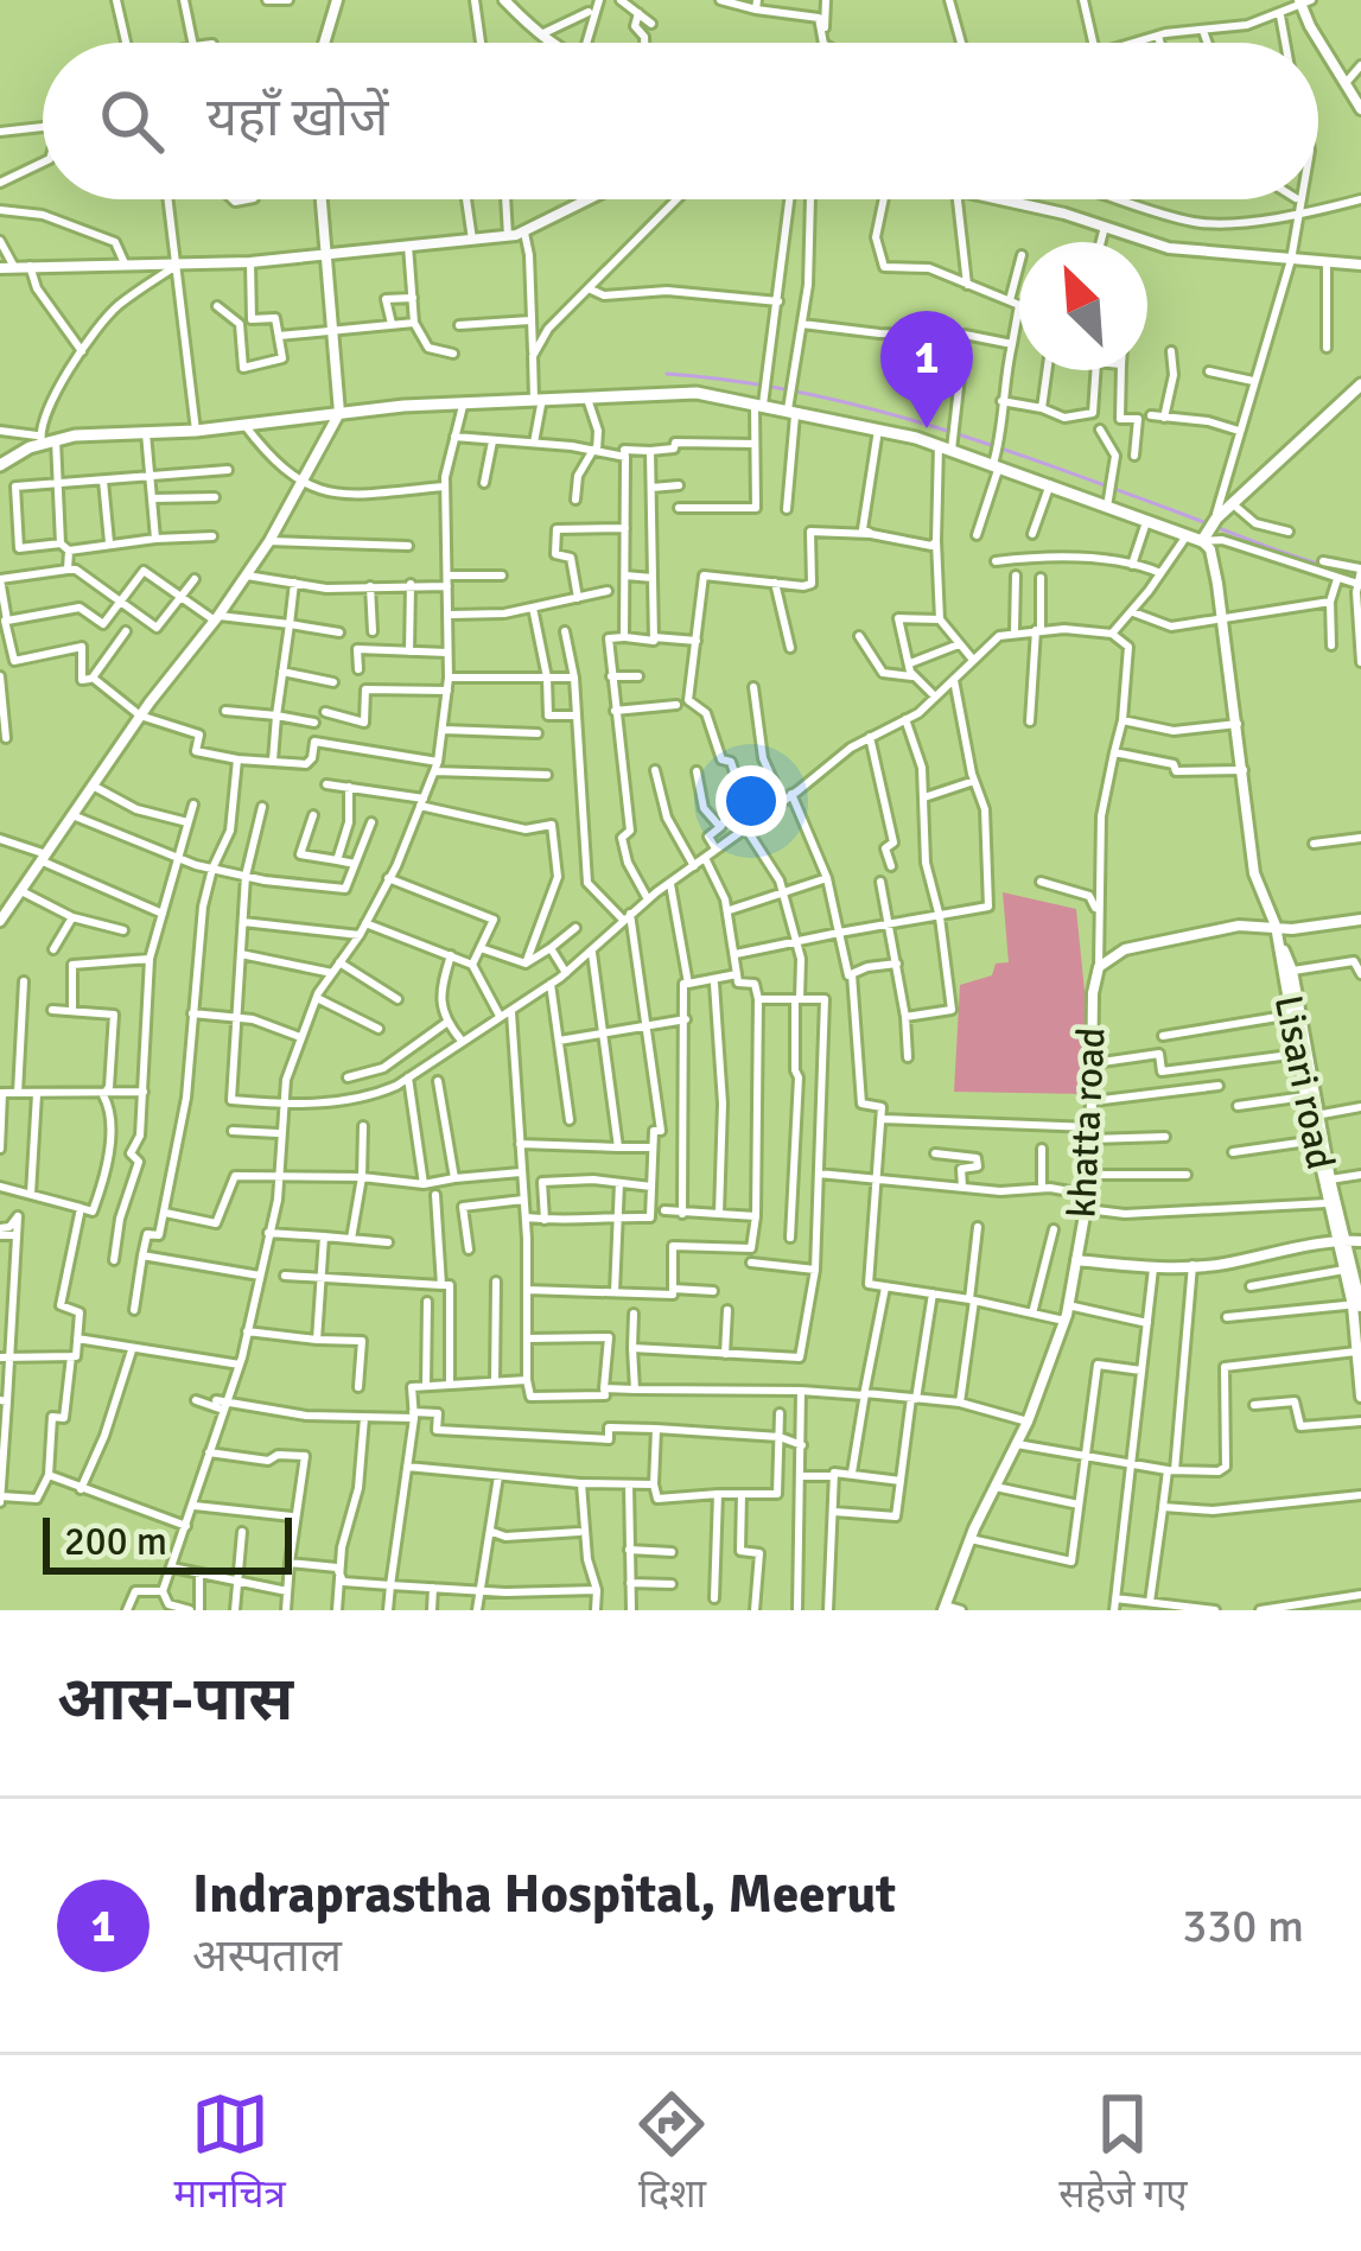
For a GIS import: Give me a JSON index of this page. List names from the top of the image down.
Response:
{
  "streets": {
    "street": ["Lisari road", "khatta road"]
  },
  "scale_bar": "200 m",
  "north": "top left",
  "page": {
    "search": "यहाँ खोजें",
    "pins": "1",
    "scale": "200 m",
    "heading": "आस-पास",
    "list": [
      {
        "mark": "1",
        "name": "Indraprastha Hospital, Meerut",
        "note": "अस्पताल",
        "value": "330 m"
      }
    ],
    "nav": ["मानचित्र", "दिशा", "सहेजे गए"]
  }
}
